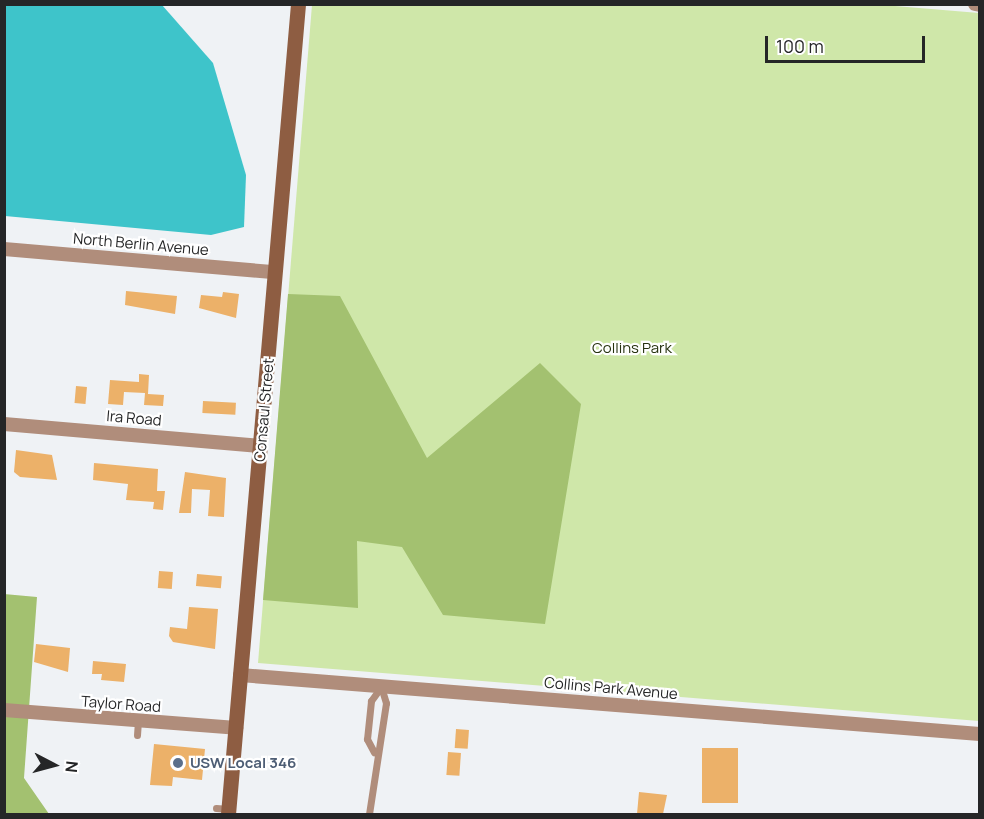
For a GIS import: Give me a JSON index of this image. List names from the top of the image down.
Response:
{
  "streets": {
    "street": [
      "North Berlin Avenue",
      "Consaul Street",
      "Ira Road",
      "Collins Park Avenue",
      "Taylor Road"
    ]
  },
  "crossings": [
    ["North Berlin Avenue", "Consaul Street"],
    ["Consaul Street", "Ira Road"],
    ["Consaul Street", "Collins Park Avenue"],
    ["Consaul Street", "Taylor Road"]
  ],
  "parks": ["Collins Park"],
  "places": ["USW Local 346"],
  "scale_bar": "100 m",
  "north": "right"
}
